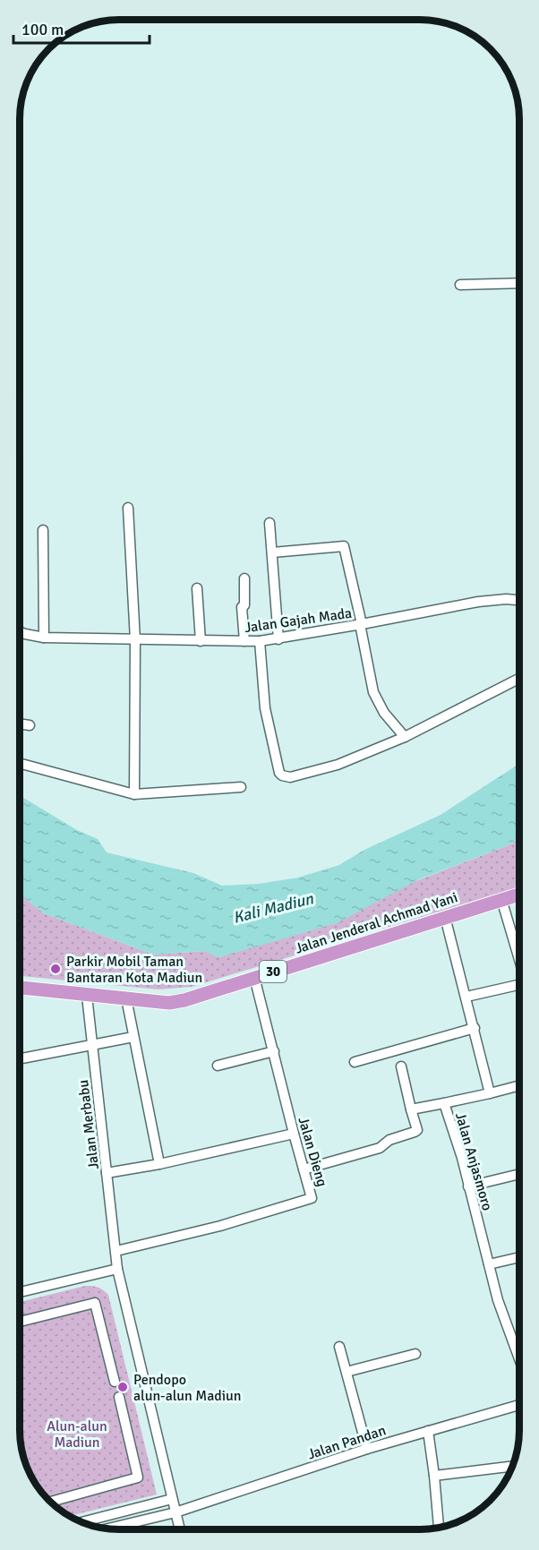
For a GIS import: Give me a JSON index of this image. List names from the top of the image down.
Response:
{
  "streets": {
    "highway": ["Jalan Jenderal Achmad Yani", "30"],
    "street": [
      "Jalan Gajah Mada",
      "Jalan Merbabu",
      "Jalan Dieng",
      "Jalan Anjasmoro",
      "Jalan Pandan"
    ]
  },
  "crossings": [
    ["Jalan Jenderal Achmad Yani", "Jalan Merbabu"],
    ["Jalan Jenderal Achmad Yani", "Jalan Dieng"],
    ["Jalan Merbabu", "Jalan Dieng"],
    ["Jalan Merbabu", "Jalan Pandan"]
  ],
  "water": ["Kali Madiun"],
  "parks": ["Alun-alun Madiun"],
  "places": ["Parkir Mobil Taman Bantaran Kota Madiun", "Pendopo alun-alun Madiun"],
  "scale_bar": "100 m"
}
